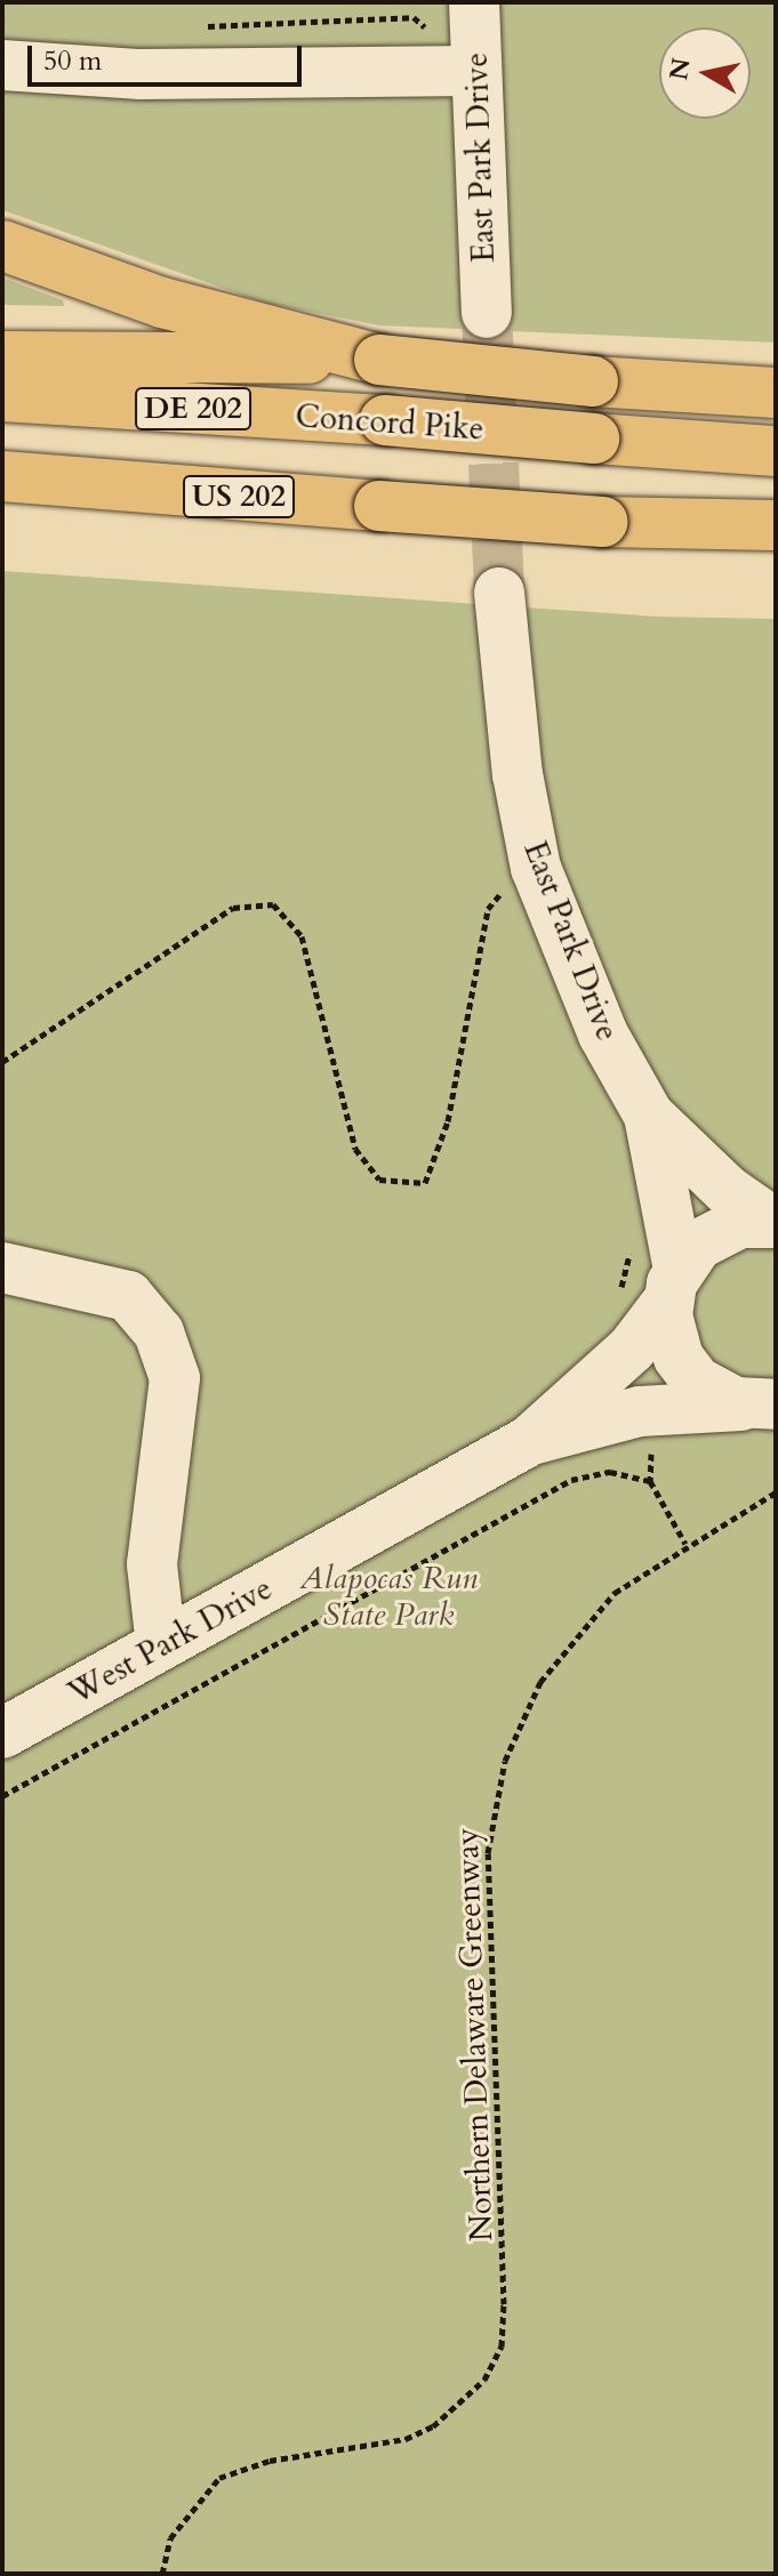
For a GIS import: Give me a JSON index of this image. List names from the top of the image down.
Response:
{
  "streets": {
    "main road": ["DE 202", "Concord Pike", "US 202"],
    "street": ["East Park Drive", "West Park Drive"],
    "path": ["Northern Delaware Greenway"]
  },
  "crossings": [
    ["East Park Drive", "West Park Drive"]
  ],
  "parks": ["Alapocas Run State Park"],
  "scale_bar": "50 m",
  "north": "left"
}
